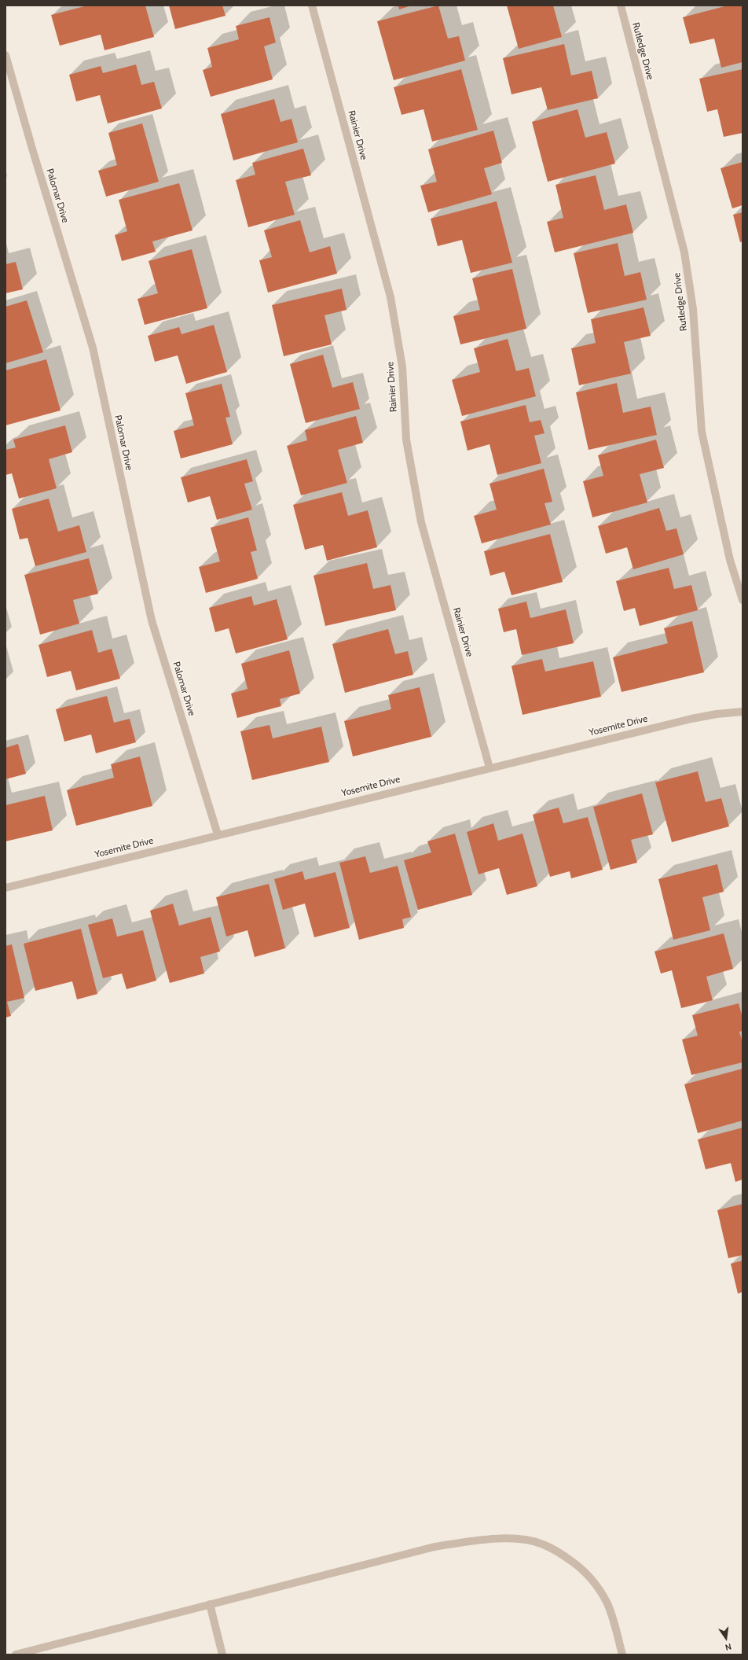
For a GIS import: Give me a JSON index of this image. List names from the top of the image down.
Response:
{
  "streets": {
    "street": [
      "Rutledge Drive",
      "Rainier Drive",
      "Palomar Drive",
      "Yosemite Drive"
    ]
  },
  "crossings": [
    ["Rainier Drive", "Yosemite Drive"],
    ["Palomar Drive", "Yosemite Drive"]
  ],
  "north": "bottom"
}
